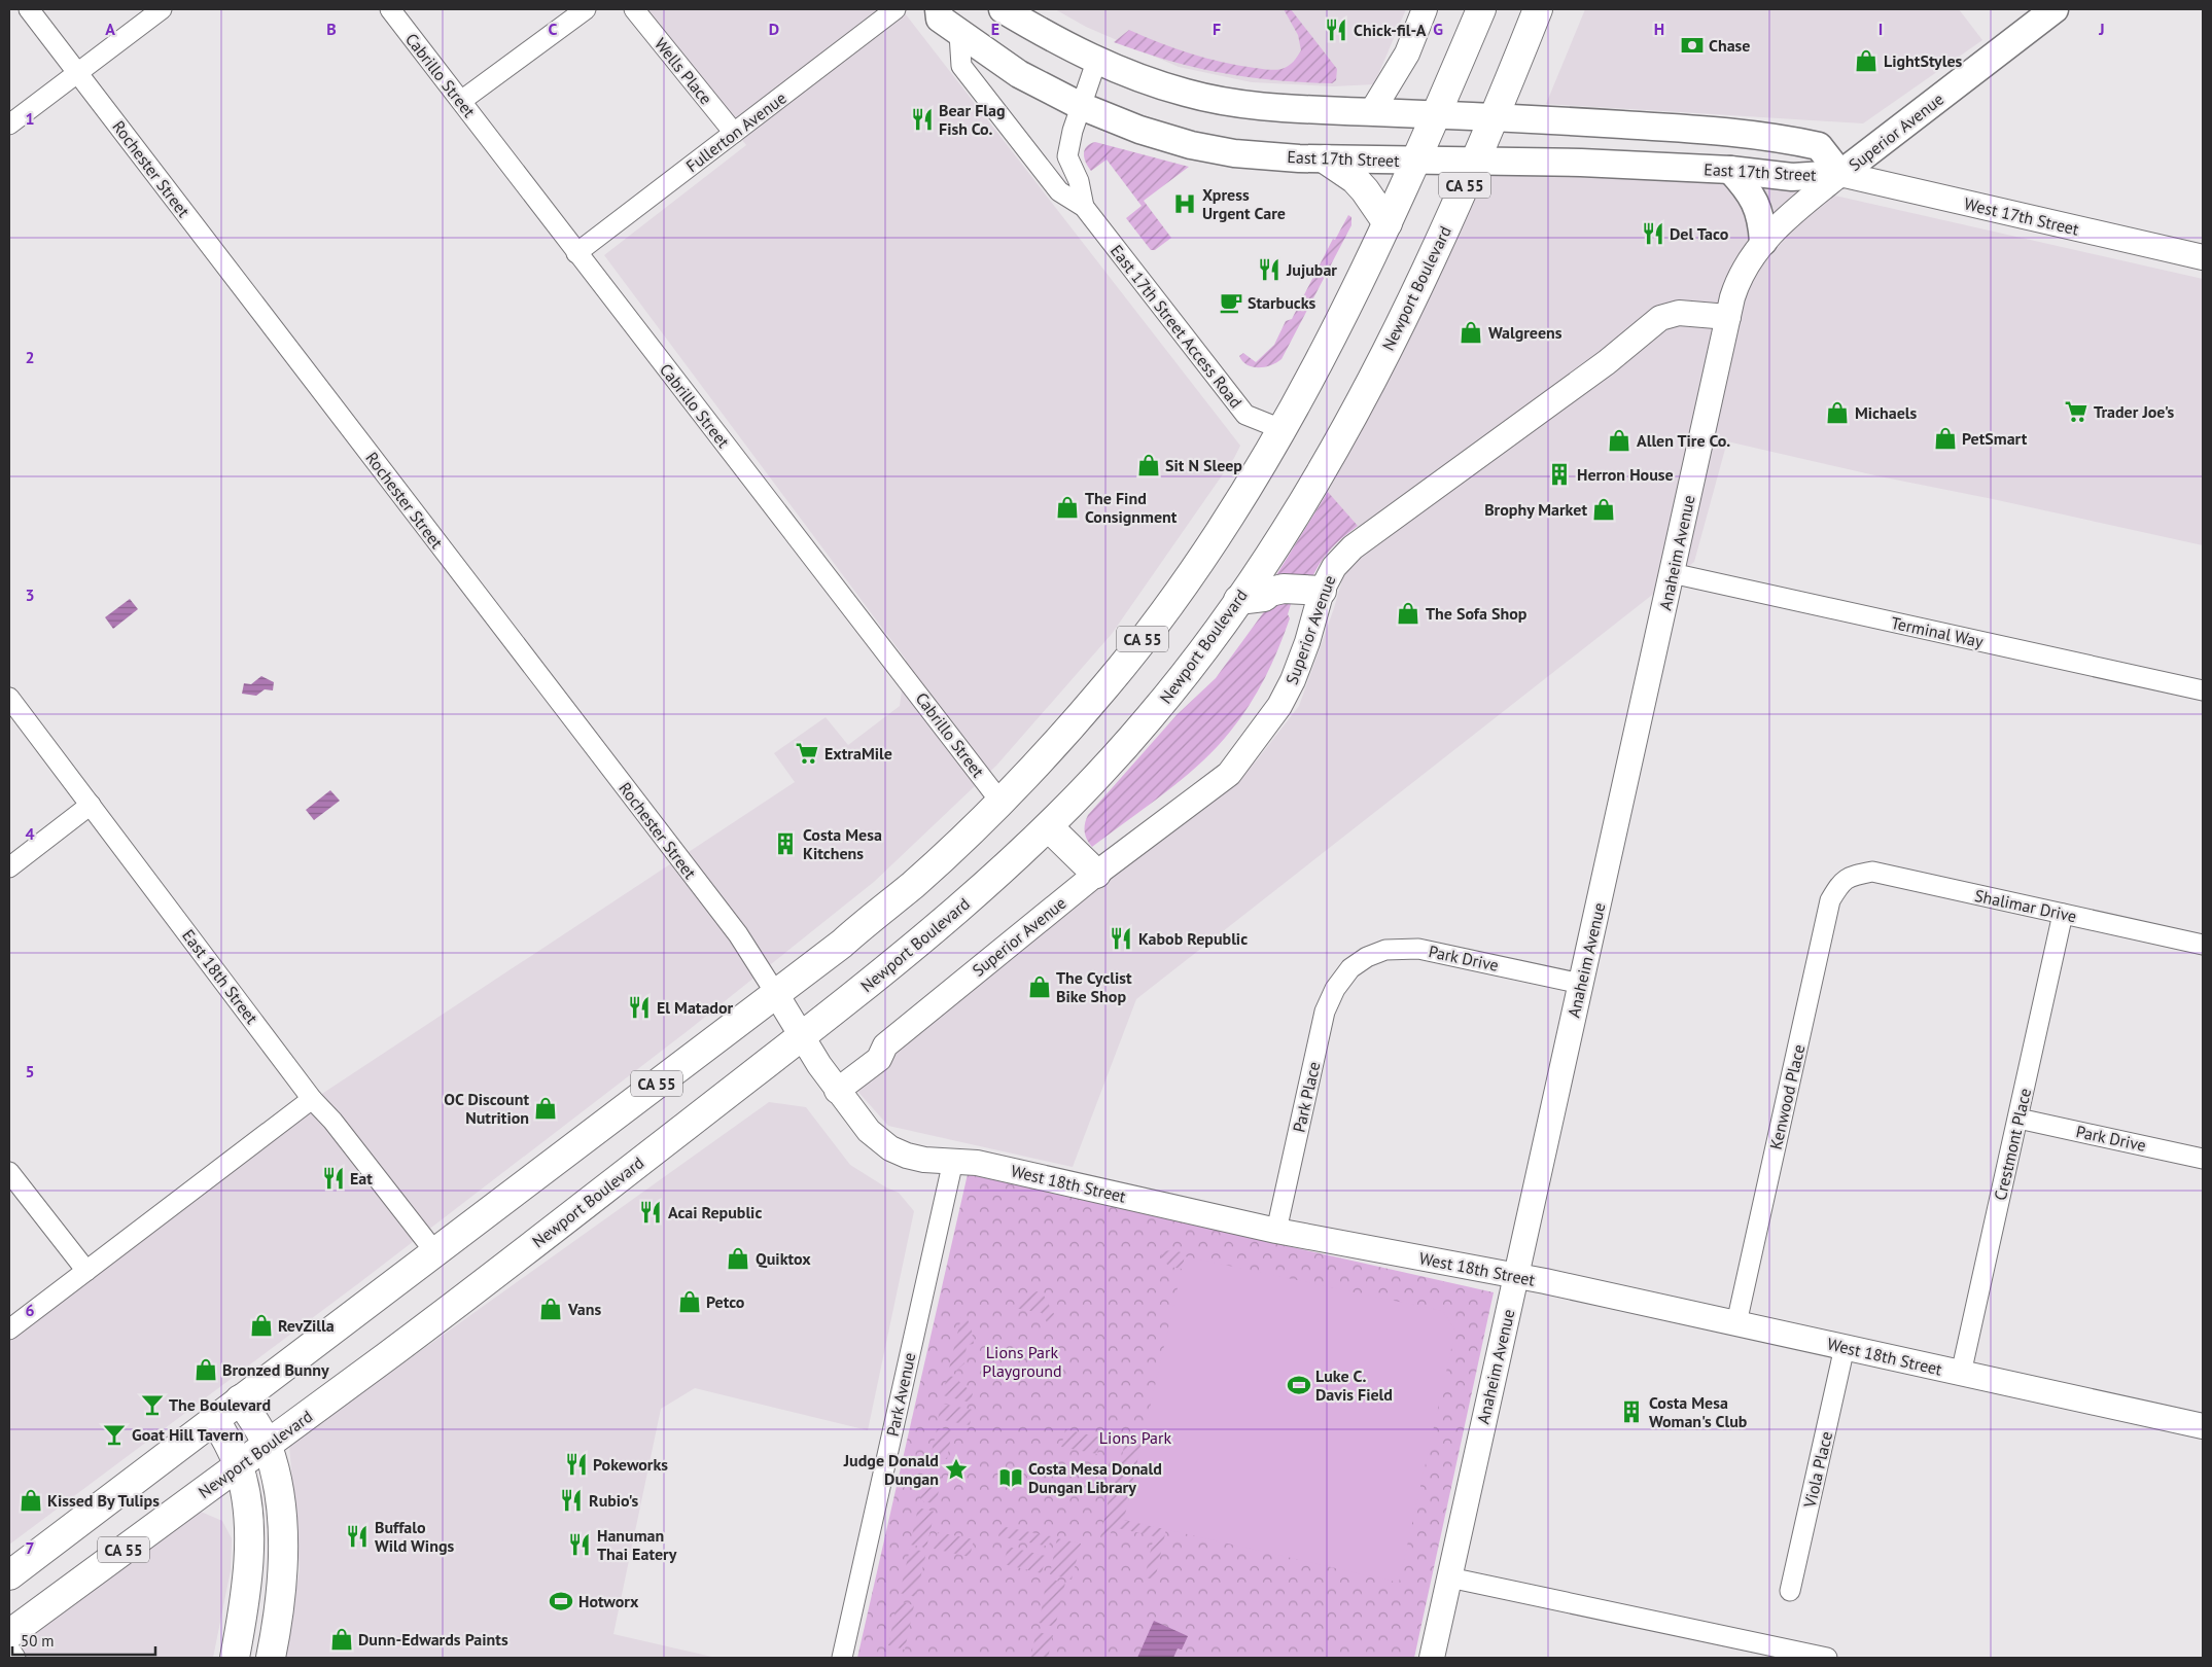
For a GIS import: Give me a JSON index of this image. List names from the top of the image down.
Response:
{
  "streets": {
    "main road": [
      "Superior Avenue",
      "East 17th Street",
      "CA 55",
      "Newport Boulevard"
    ],
    "street": [
      "Wells Place",
      "Cabrillo Street",
      "Fullerton Avenue",
      "Rochester Street",
      "West 17th Street",
      "East 17th Street Access Road",
      "Anaheim Avenue",
      "Terminal Way",
      "Shalimar Drive",
      "Park Drive",
      "East 18th Street",
      "Park Place",
      "Kenwood Place",
      "Crestmont Place",
      "West 18th Street",
      "Park Avenue",
      "Viola Place"
    ]
  },
  "crossings": [
    ["Wells Place", "Fullerton Avenue"],
    ["Cabrillo Street", "Fullerton Avenue"],
    ["Cabrillo Street", "CA 55"],
    ["Superior Avenue", "East 17th Street"],
    ["Superior Avenue", "West 17th Street"],
    ["Superior Avenue", "Anaheim Avenue"],
    ["Superior Avenue", "West 18th Street"],
    ["East 17th Street", "CA 55"],
    ["East 17th Street", "West 17th Street"],
    ["East 17th Street", "Newport Boulevard"],
    ["East 17th Street", "East 17th Street Access Road"],
    ["Rochester Street", "CA 55"],
    ["Rochester Street", "West 18th Street"],
    ["CA 55", "East 17th Street Access Road"],
    ["CA 55", "East 18th Street"],
    ["CA 55", "West 18th Street"],
    ["Newport Boulevard", "West 18th Street"],
    ["Anaheim Avenue", "Terminal Way"],
    ["Anaheim Avenue", "Park Drive"],
    ["Anaheim Avenue", "West 18th Street"],
    ["Shalimar Drive", "Kenwood Place"],
    ["Shalimar Drive", "Crestmont Place"],
    ["Park Drive", "Park Place"],
    ["Park Drive", "Crestmont Place"],
    ["Park Place", "West 18th Street"],
    ["Kenwood Place", "West 18th Street"],
    ["Crestmont Place", "West 18th Street"],
    ["West 18th Street", "Park Avenue"],
    ["West 18th Street", "Viola Place"]
  ],
  "parks": ["Lions Park Playground", "Lions Park"],
  "places": {
    "restaurant": [
      "Chick-fil-A",
      "Bear Flag Fish Co.",
      "Del Taco",
      "Jujubar",
      "Kabob Republic",
      "El Matador",
      "Eat",
      "Acai Republic",
      "Pokeworks",
      "Rubio's",
      "Buffalo Wild Wings",
      "Hanuman Thai Eatery"
    ],
    "bank": ["Chase"],
    "shop": [
      "LightStyles",
      "Walgreens",
      "Michaels",
      "PetSmart",
      "Allen Tire Co.",
      "Sit N Sleep",
      "The Find Consignment",
      "Brophy Market",
      "The Sofa Shop",
      "The Cyclist Bike Shop",
      "OC Discount Nutrition",
      "Quiktox",
      "Petco",
      "Vans",
      "RevZilla",
      "Bronzed Bunny",
      "Kissed By Tulips",
      "Dunn-Edwards Paints"
    ],
    "hospital": ["Xpress Urgent Care"],
    "cafe": ["Starbucks"],
    "supermarket": ["Trader Joe's", "ExtraMile"],
    "building": ["Herron House", "Costa Mesa Kitchens", "Costa Mesa Woman's Club"],
    "sports": ["Luke C. Davis Field", "Hotworx"],
    "bar": ["The Boulevard", "Goat Hill Tavern"],
    "place": ["Judge Donald Dungan"],
    "library": ["Costa Mesa Donald Dungan Library"]
  },
  "scale_bar": "50 m",
  "grid": {
    "columns": [
      "A",
      "B",
      "C",
      "D",
      "E",
      "F",
      "G",
      "H",
      "I",
      "J"
    ],
    "rows": [
      "1",
      "2",
      "3",
      "4",
      "5",
      "6",
      "7"
    ]
  }
}
